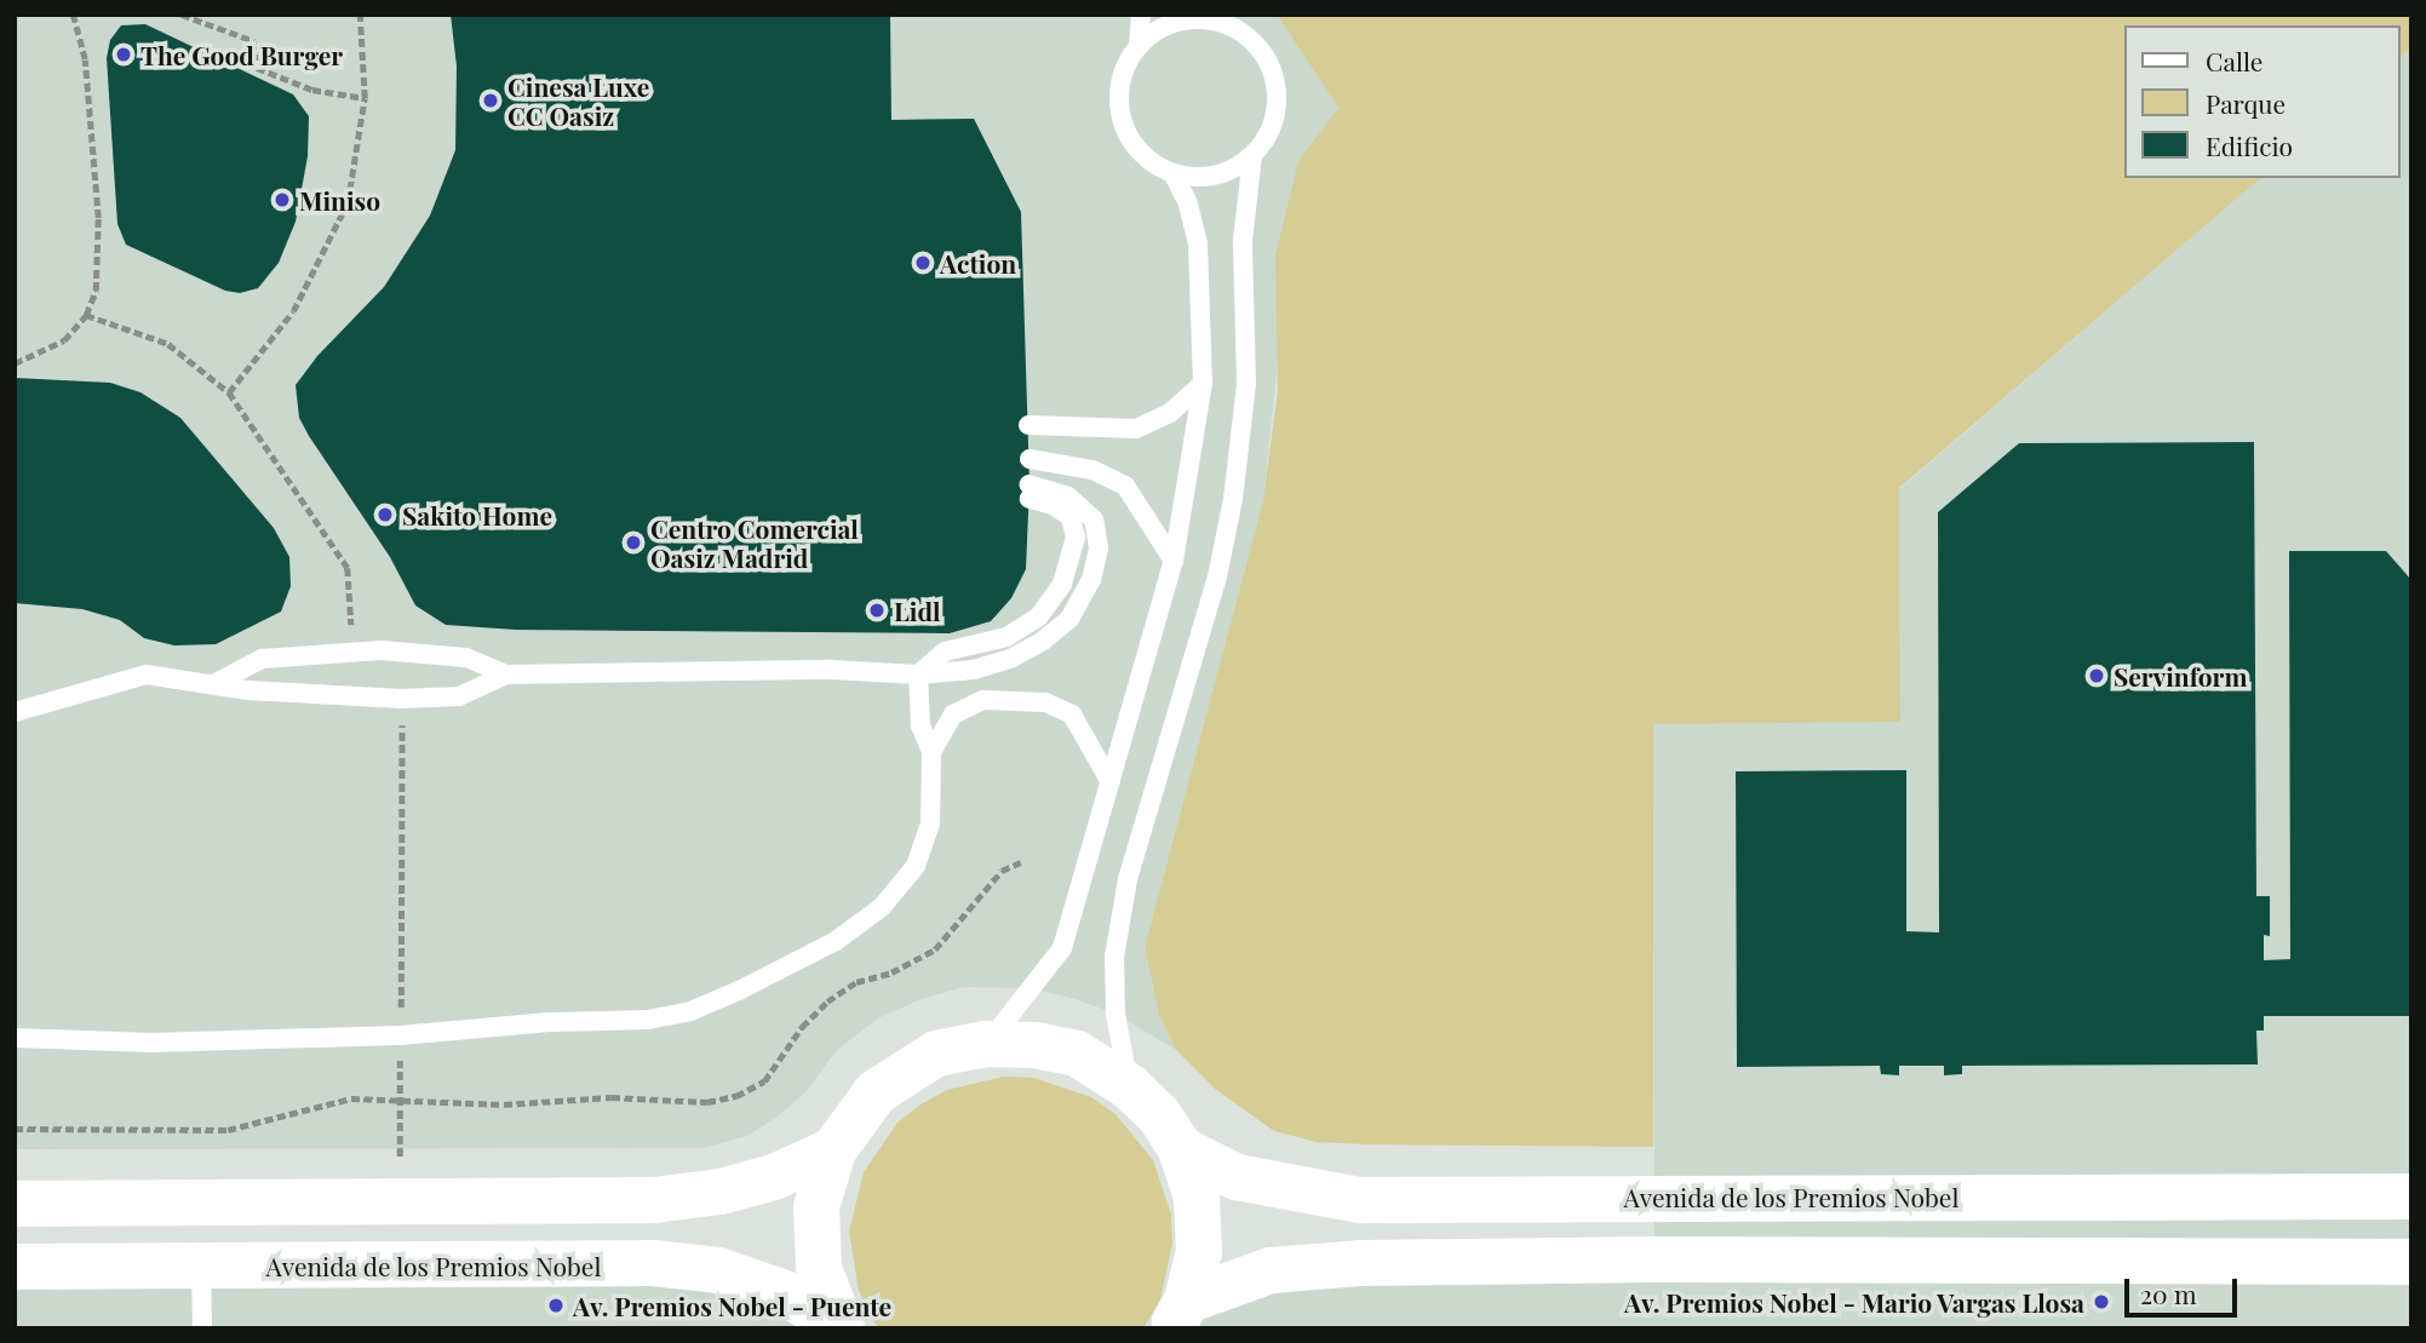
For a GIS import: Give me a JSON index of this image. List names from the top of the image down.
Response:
{
  "streets": {
    "street": ["Avenida de los Premios Nobel"]
  },
  "places": [
    "The Good Burger",
    "Cinesa Luxe CC Oasiz",
    "Miniso",
    "Action",
    "Sakito Home",
    "Centro Comercial Oasiz Madrid",
    "Lidl",
    "Servinform",
    "Av. Premios Nobel - Mario Vargas Llosa",
    "Av. Premios Nobel - Puente"
  ],
  "legend": ["Calle", "Parque", "Edificio"],
  "scale_bar": "20 m"
}
